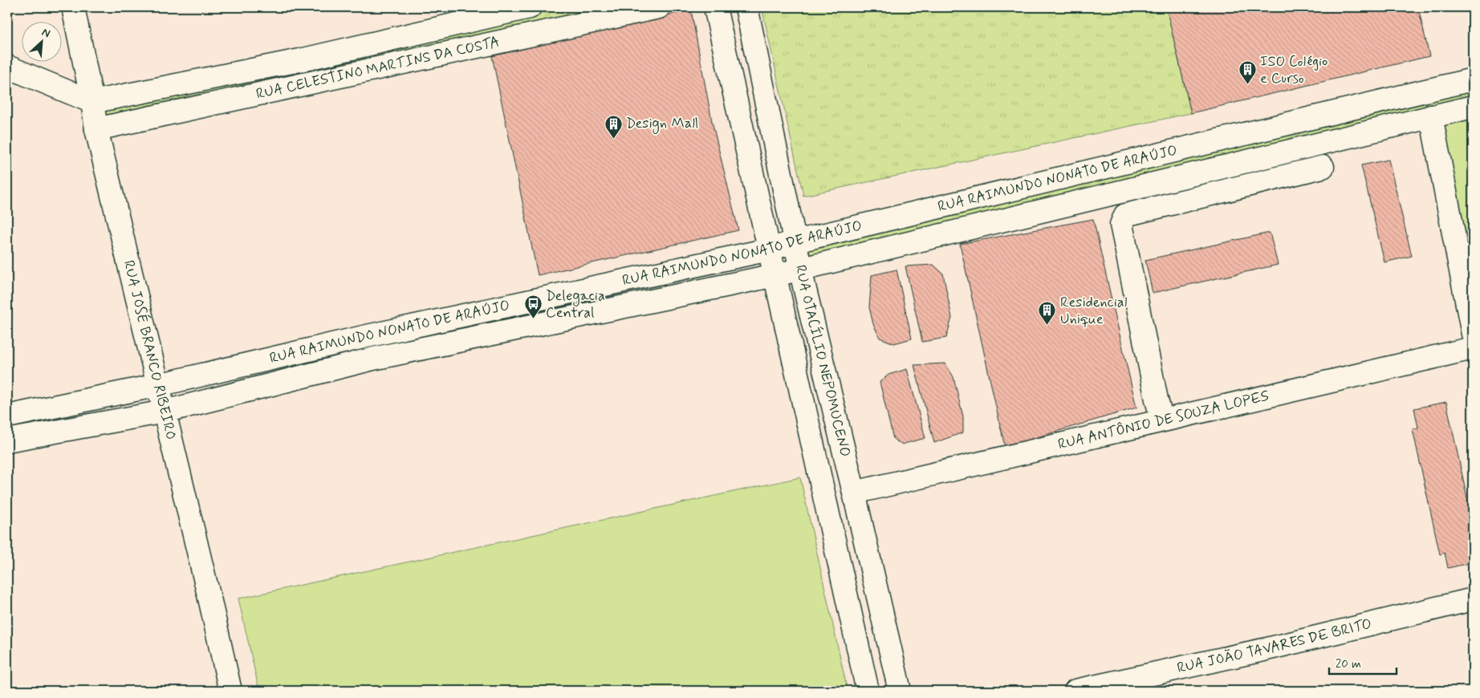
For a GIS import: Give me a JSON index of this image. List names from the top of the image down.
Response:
{
  "streets": {
    "street": [
      "RUA CELESTINO MARTINS DA COSTA",
      "RUA RAIMUNDO NONATO DE ARAÚJO",
      "RUA JOSÉ BRANCO RIBEIRO",
      "RUA OTACÍLIO NEPOMUCENO",
      "RUA ANTÔNIO DE SOUZA LOPES",
      "RUA JOÃO TAVARES DE BRITO"
    ]
  },
  "crossings": [
    ["RUA CELESTINO MARTINS DA COSTA", "RUA JOSÉ BRANCO RIBEIRO"],
    ["RUA RAIMUNDO NONATO DE ARAÚJO", "RUA JOSÉ BRANCO RIBEIRO"],
    ["RUA RAIMUNDO NONATO DE ARAÚJO", "RUA OTACÍLIO NEPOMUCENO"],
    ["RUA OTACÍLIO NEPOMUCENO", "RUA ANTÔNIO DE SOUZA LOPES"]
  ],
  "places": {
    "building": ["ISO Colégio e Curso", "Design Mall", "Residencial Unique"],
    "bus stop": ["Delegacia Central"]
  },
  "scale_bar": "20 m",
  "north": "top right"
}
